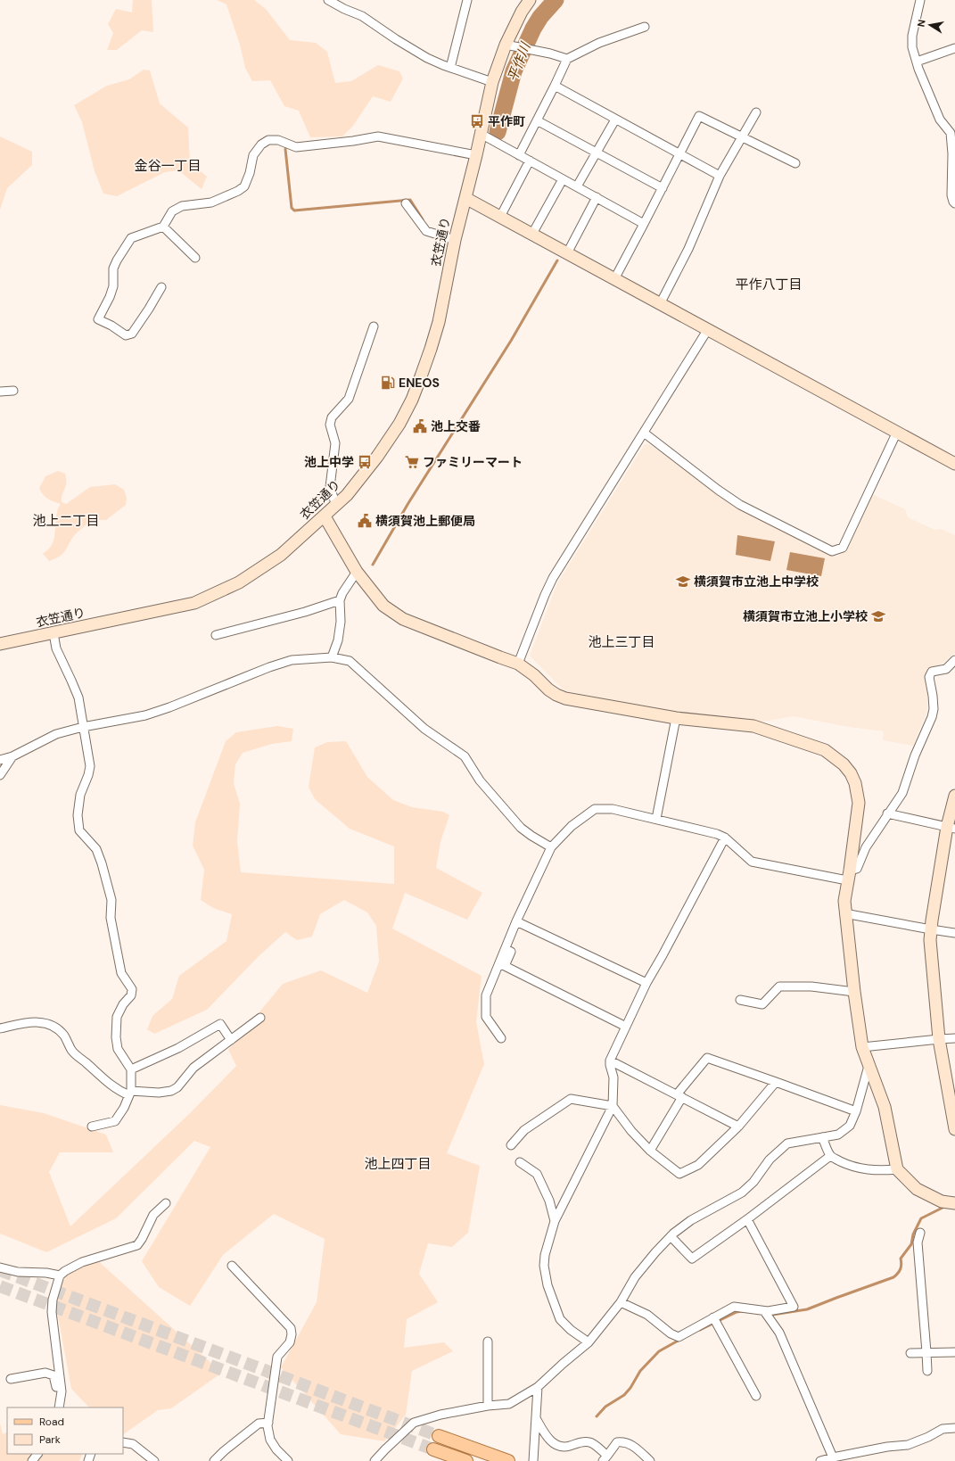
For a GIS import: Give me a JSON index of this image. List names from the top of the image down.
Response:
{
  "streets": {
    "street": ["衣笠通り"]
  },
  "districts": [
    "金谷一丁目",
    "平作八丁目",
    "池上二丁目",
    "池上三丁目",
    "池上四丁目"
  ],
  "water": ["平作川"],
  "places": {
    "bus stop": ["平作町", "池上中学"],
    "fuel station": ["ENEOS"],
    "public building": ["池上交番", "横須賀池上郵便局"],
    "supermarket": ["ファミリーマート"],
    "school or university": ["横須賀市立池上中学校", "横須賀市立池上小学校"]
  },
  "legend": ["Road", "Park"],
  "north": "left"
}
